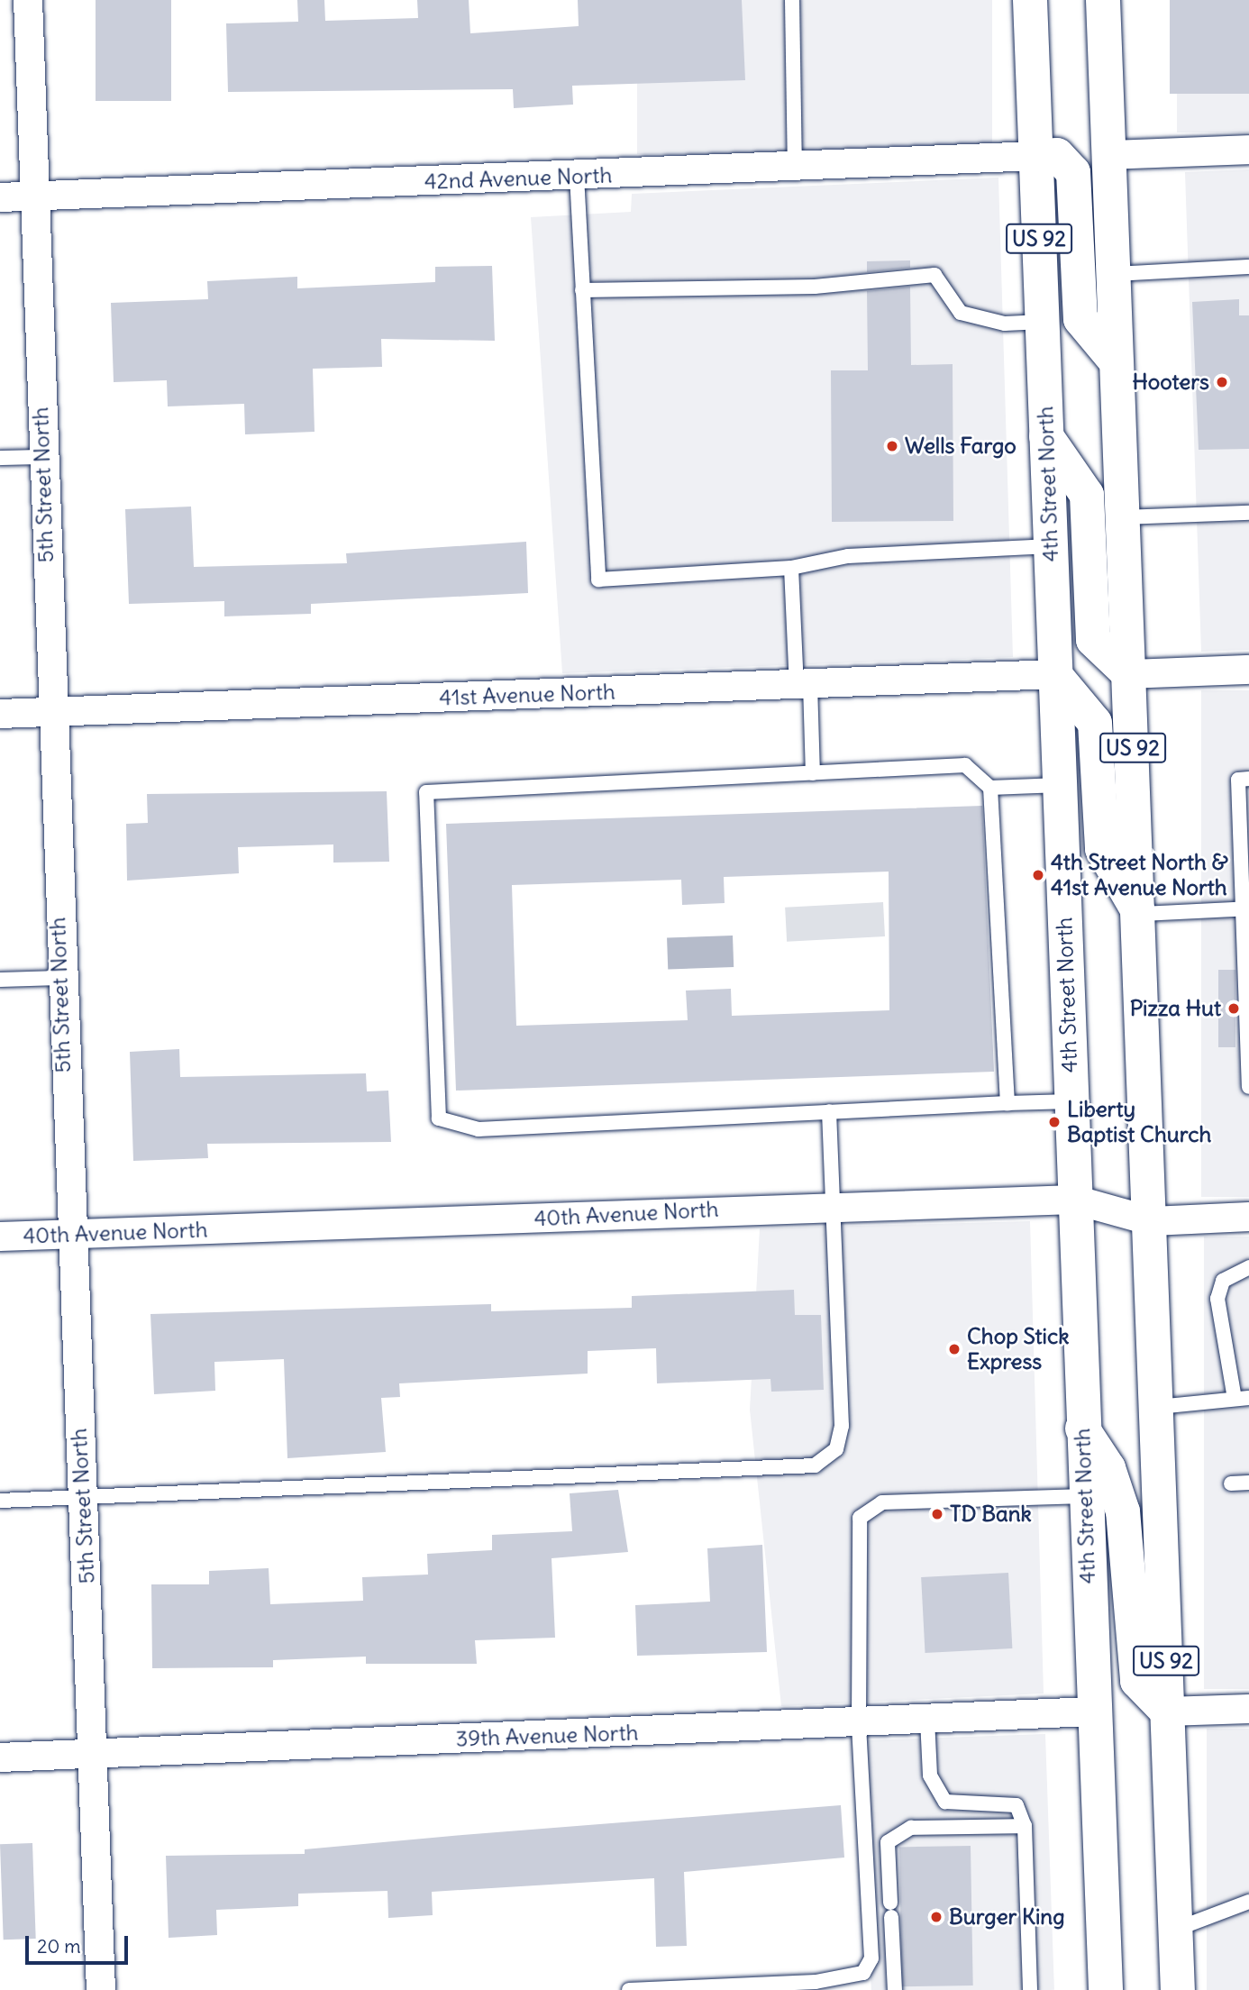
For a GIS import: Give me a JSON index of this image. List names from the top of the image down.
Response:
{
  "streets": {
    "main road": ["US 92", "4th Street North"],
    "street": [
      "42nd Avenue North",
      "5th Street North",
      "41st Avenue North",
      "40th Avenue North",
      "39th Avenue North"
    ]
  },
  "crossings": [
    ["42nd Avenue North", "4th Street North"],
    ["42nd Avenue North", "5th Street North"],
    ["US 92", "40th Avenue North"],
    ["4th Street North", "41st Avenue North"],
    ["4th Street North", "40th Avenue North"],
    ["4th Street North", "39th Avenue North"],
    ["5th Street North", "41st Avenue North"],
    ["5th Street North", "40th Avenue North"],
    ["5th Street North", "39th Avenue North"]
  ],
  "places": [
    "Hooters",
    "Wells Fargo",
    "4th Street North & 41st Avenue North",
    "Pizza Hut",
    "Liberty Baptist Church",
    "Chop Stick Express",
    "TD Bank",
    "Burger King"
  ],
  "scale_bar": "20 m"
}
